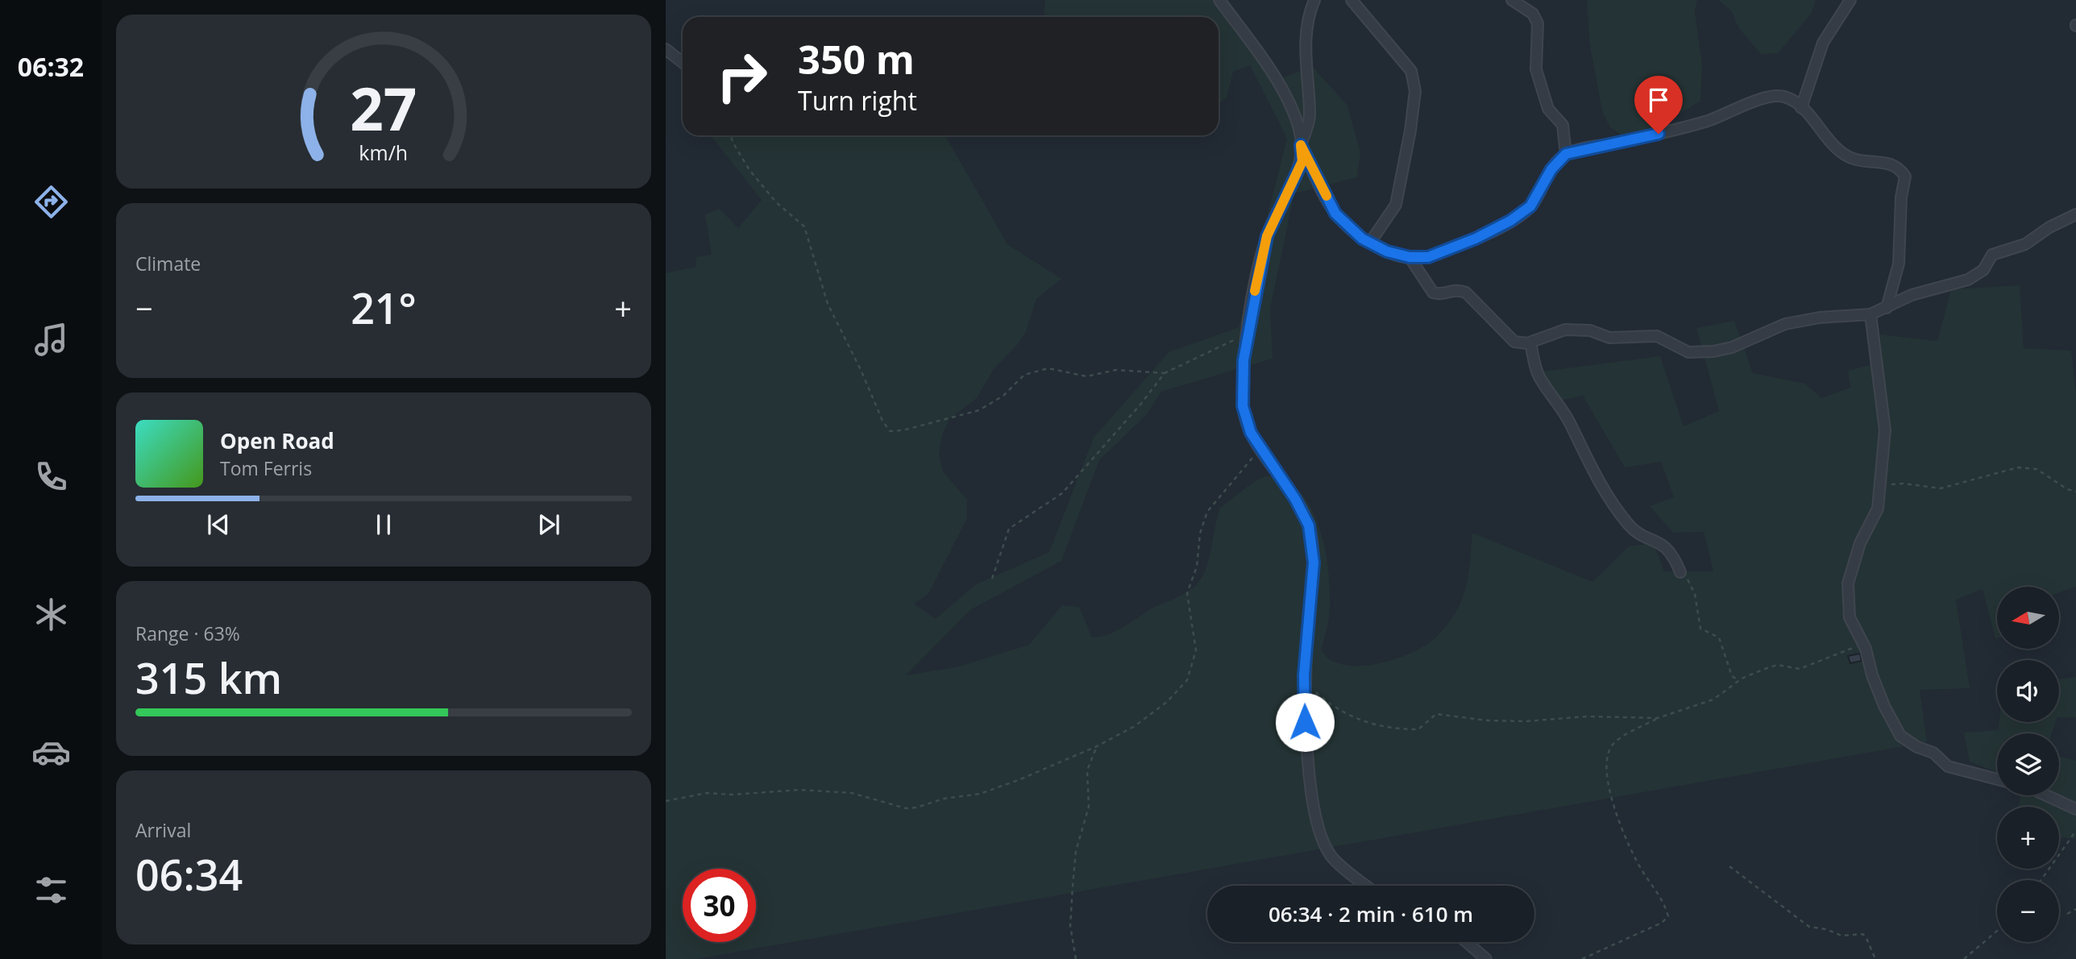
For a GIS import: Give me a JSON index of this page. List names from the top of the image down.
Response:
{
  "north": "left",
  "page": {
    "tabs": "06:32",
    "turn": ["350 m", "Turn right"],
    "tile": [
      "Climate",
      ["Range · 63%", "315 km"],
      ["Arrival", "06:34"]
    ],
    "heat": ["−", "21°", "+"],
    "song": ["Open Road", "Tom Ferris"],
    "map_buttons": ["+", "−"],
    "limit": "30",
    "trip": "06:34 · 2 min · 610 m",
    "gauge": ["27", "km/h"]
  }
}
